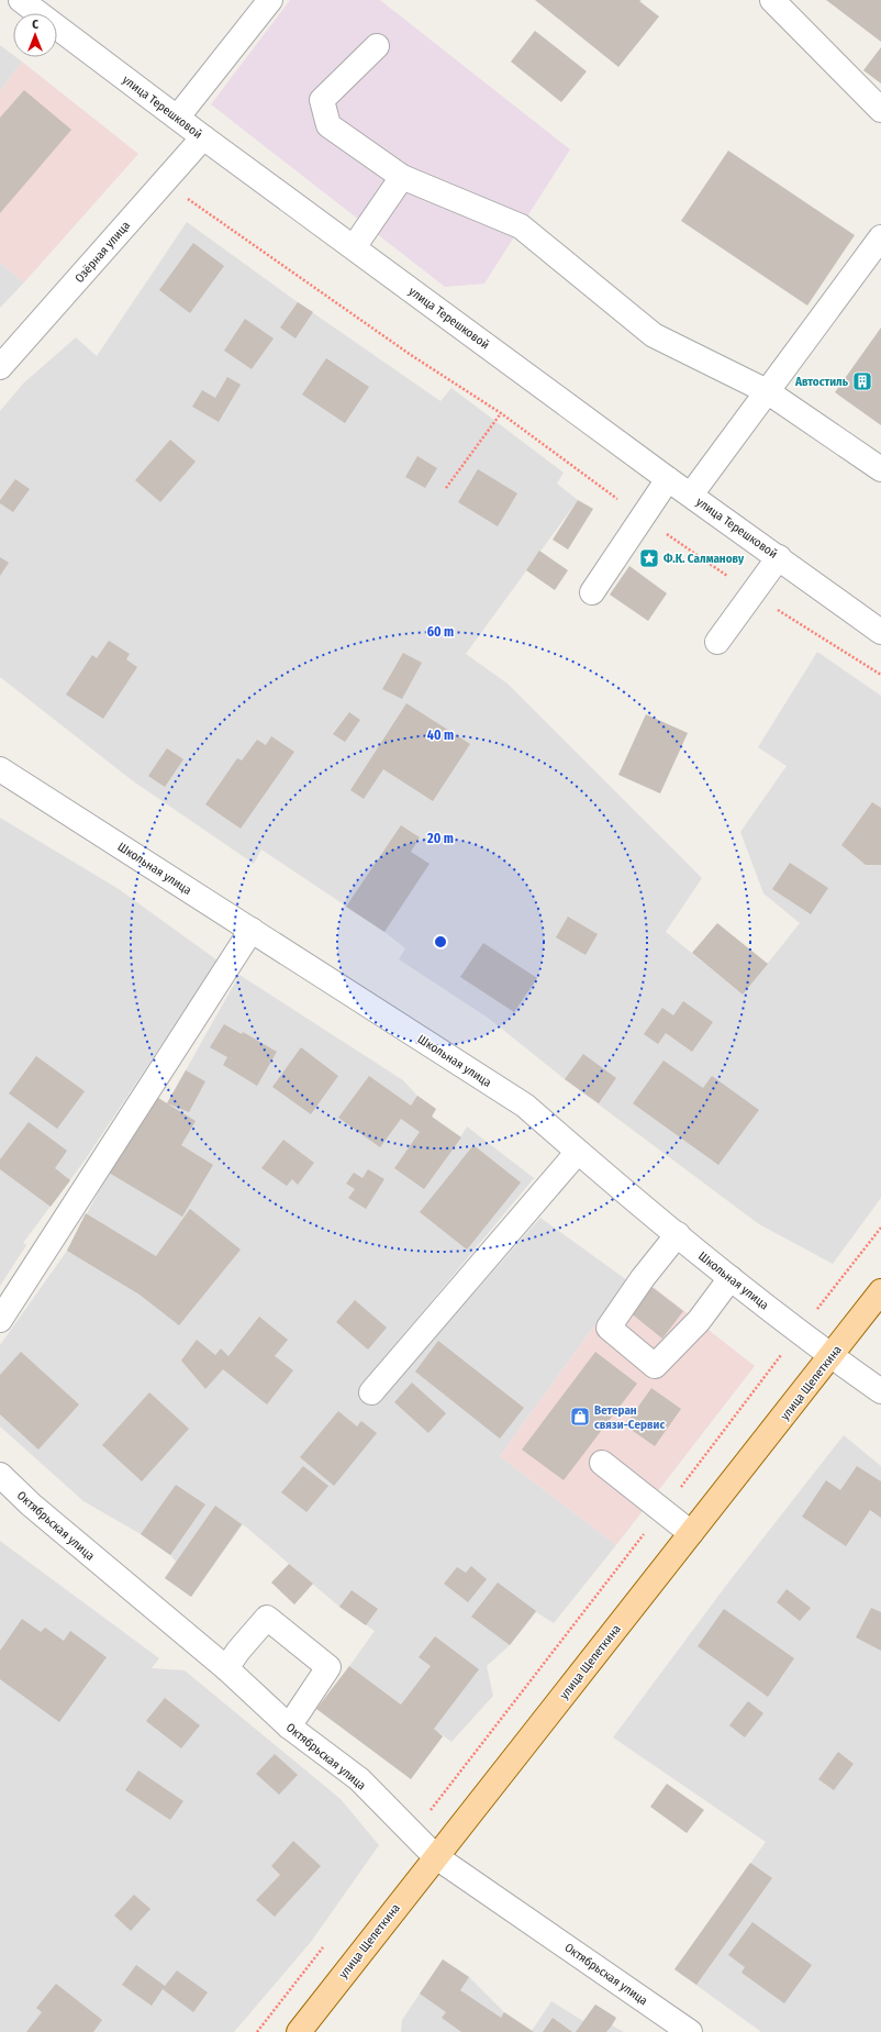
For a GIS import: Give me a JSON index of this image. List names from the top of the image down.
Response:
{
  "streets": {
    "main road": ["улица Щепеткина"],
    "street": [
      "улица Терешковой",
      "Озёрная улица",
      "Школьная улица",
      "Октябрьская улица"
    ]
  },
  "crossings": [
    ["улица Терешковой", "Озёрная улица"],
    ["Школьная улица", "улица Щепеткина"],
    ["улица Щепеткина", "Октябрьская улица"]
  ],
  "places": {
    "building": ["Автостиль"],
    "place": ["Ф.К. Салманову"],
    "shop": ["Ветеран связи-Сервис"]
  },
  "north": "top",
  "rings": ["60 m", "40 m", "20 m"]
}
